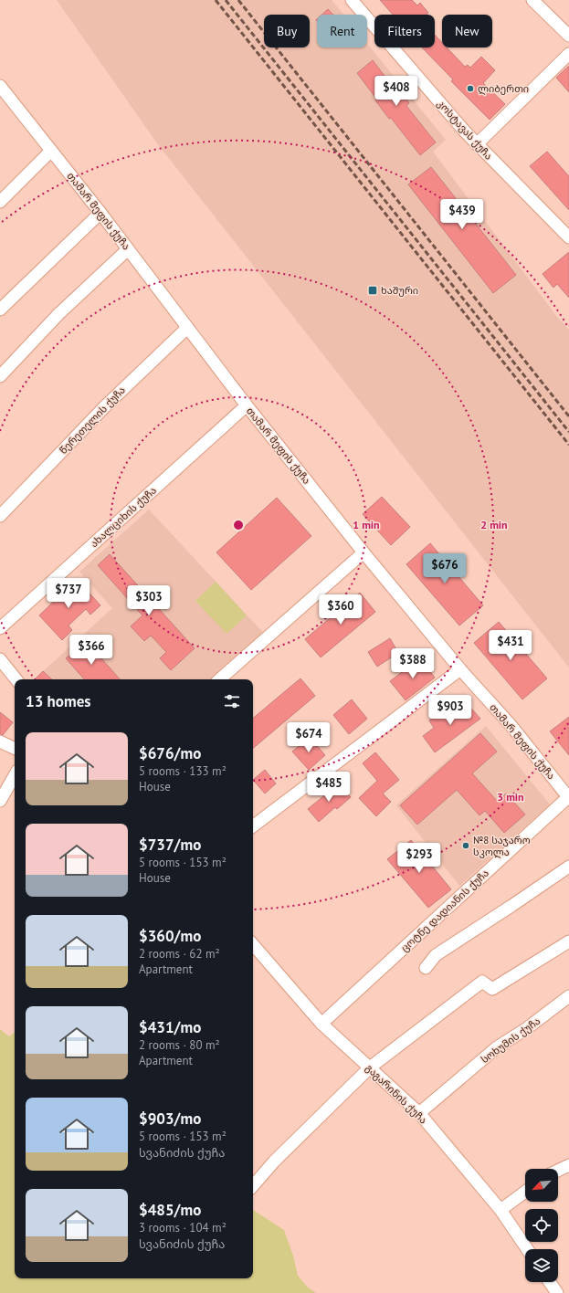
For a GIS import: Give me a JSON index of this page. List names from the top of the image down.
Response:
{
  "streets": {
    "street": [
      "კოსტავას ქუჩა",
      "თამარ მეფის ქუჩა",
      "წერეთელის ქუჩა",
      "ახალციხის ქუჩა",
      "ცოტნე დადიანის ქუჩა",
      "სოხუმის ქუჩა",
      "გაგარინის ქუჩა"
    ]
  },
  "crossings": [
    ["თამარ მეფის ქუჩა", "წერეთელის ქუჩა"],
    ["თამარ მეფის ქუჩა", "ახალციხის ქუჩა"],
    ["თამარ მეფის ქუჩა", "ცოტნე დადიანის ქუჩა"],
    ["ცოტნე დადიანის ქუჩა", "გაგარინის ქუჩა"],
    ["სოხუმის ქუჩა", "გაგარინის ქუჩა"]
  ],
  "places": {
    "other": ["ლიბერთი", "№8 საჯარო სკოლა"],
    "transit": ["ხაშური"]
  },
  "north": "bottom left",
  "page": {
    "chip": [
      "Buy",
      "Rent",
      "Filters",
      "New"
    ],
    "price": [
      "$408",
      "$439",
      "$676",
      "$737",
      "$303",
      "$360",
      "$431",
      "$366",
      "$388",
      "$903",
      "$674",
      "$485",
      "$293"
    ],
    "heading": "13 homes",
    "list": [
      {
        "name": "$676/mo",
        "note": "5 rooms · 133 m² · House"
      },
      {
        "name": "$737/mo",
        "note": "5 rooms · 153 m² · House"
      },
      {
        "name": "$360/mo",
        "note": "2 rooms · 62 m² · Apartment"
      },
      {
        "name": "$431/mo",
        "note": "2 rooms · 80 m² · Apartment"
      },
      {
        "name": "$903/mo",
        "note": "5 rooms · 153 m² · სვანიძის ქუჩა"
      },
      {
        "name": "$485/mo",
        "note": "3 rooms · 104 m² · სვანიძის ქუჩა"
      }
    ]
  },
  "rings": ["1 min", "2 min", "3 min"]
}
